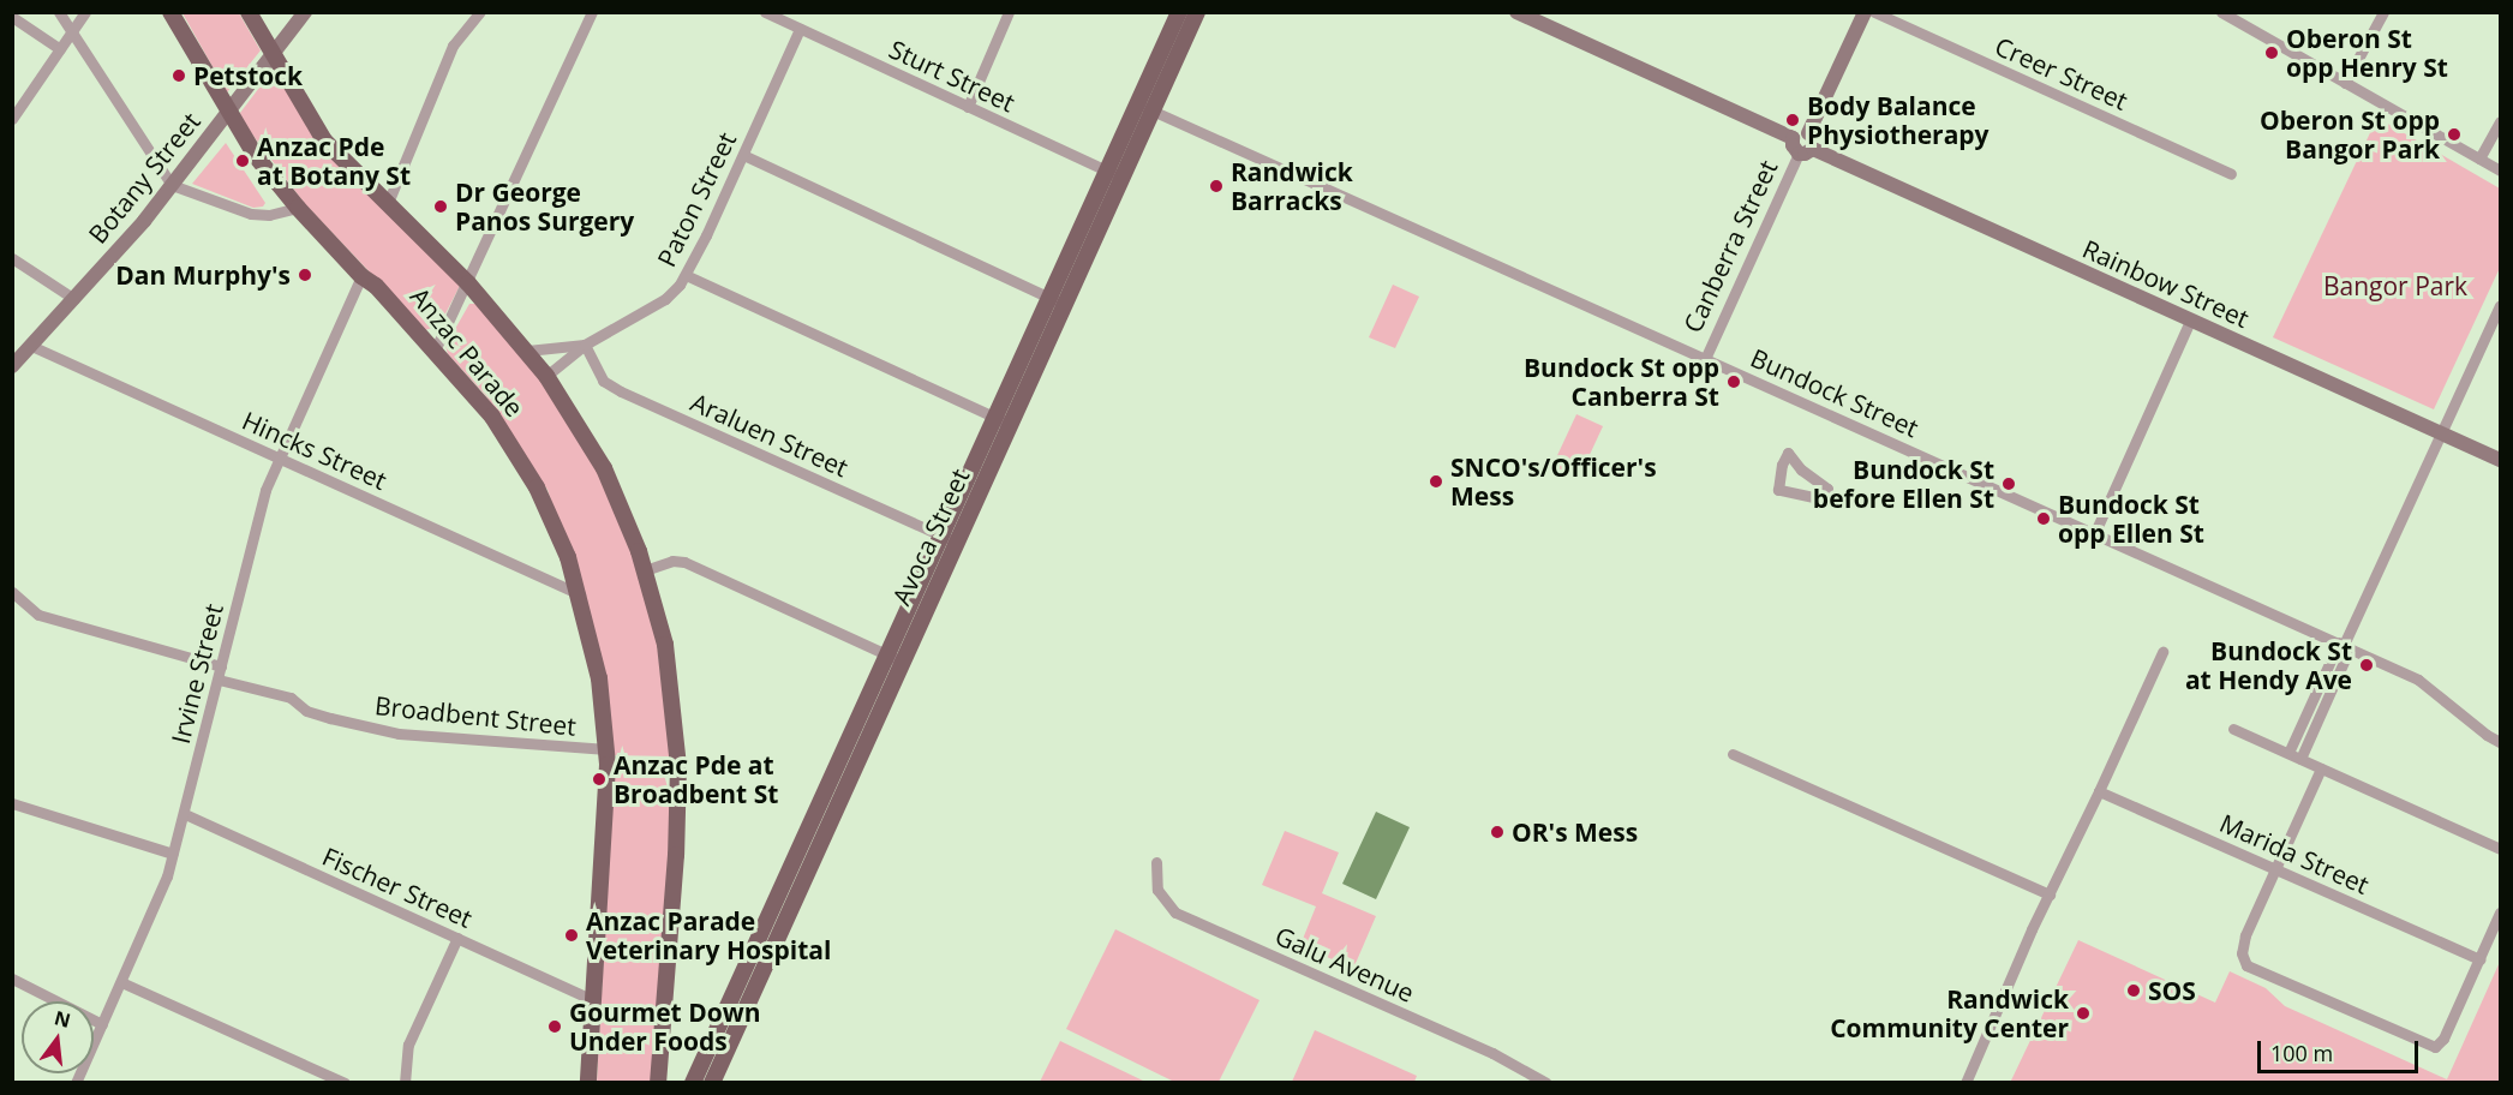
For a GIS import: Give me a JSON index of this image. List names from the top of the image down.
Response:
{
  "streets": {
    "main road": ["Anzac Parade", "Avoca Street"],
    "street": [
      "Creer Street",
      "Sturt Street",
      "Botany Street",
      "Paton Street",
      "Canberra Street",
      "Rainbow Street",
      "Bundock Street",
      "Araluen Street",
      "Hincks Street",
      "Irvine Street",
      "Broadbent Street",
      "Marida Street",
      "Fischer Street",
      "Galu Avenue"
    ]
  },
  "crossings": [
    ["Sturt Street", "Paton Street"],
    ["Sturt Street", "Avoca Street"],
    ["Botany Street", "Anzac Parade"],
    ["Botany Street", "Hincks Street"],
    ["Paton Street", "Anzac Parade"],
    ["Paton Street", "Araluen Street"],
    ["Canberra Street", "Rainbow Street"],
    ["Canberra Street", "Bundock Street"],
    ["Anzac Parade", "Hincks Street"],
    ["Anzac Parade", "Irvine Street"],
    ["Anzac Parade", "Broadbent Street"],
    ["Anzac Parade", "Fischer Street"],
    ["Bundock Street", "Avoca Street"],
    ["Araluen Street", "Avoca Street"],
    ["Hincks Street", "Irvine Street"],
    ["Irvine Street", "Broadbent Street"],
    ["Irvine Street", "Fischer Street"]
  ],
  "parks": ["Bangor Park"],
  "places": [
    "Oberon St opp Henry St",
    "Petstock",
    "Body Balance Physiotherapy",
    "Oberon St opp Bangor Park",
    "Anzac Pde at Botany St",
    "Randwick Barracks",
    "Dr George Panos Surgery",
    "Dan Murphy's",
    "Bundock St opp Canberra St",
    "SNCO's/Officer's Mess",
    "Bundock St before Ellen St",
    "Bundock St opp Ellen St",
    "Bundock St at Hendy Ave",
    "Anzac Pde at Broadbent St",
    "OR's Mess",
    "Anzac Parade Veterinary Hospital",
    "SOS",
    "Randwick Community Center",
    "Gourmet Down Under Foods"
  ],
  "scale_bar": "100 m",
  "north": "top"
}
